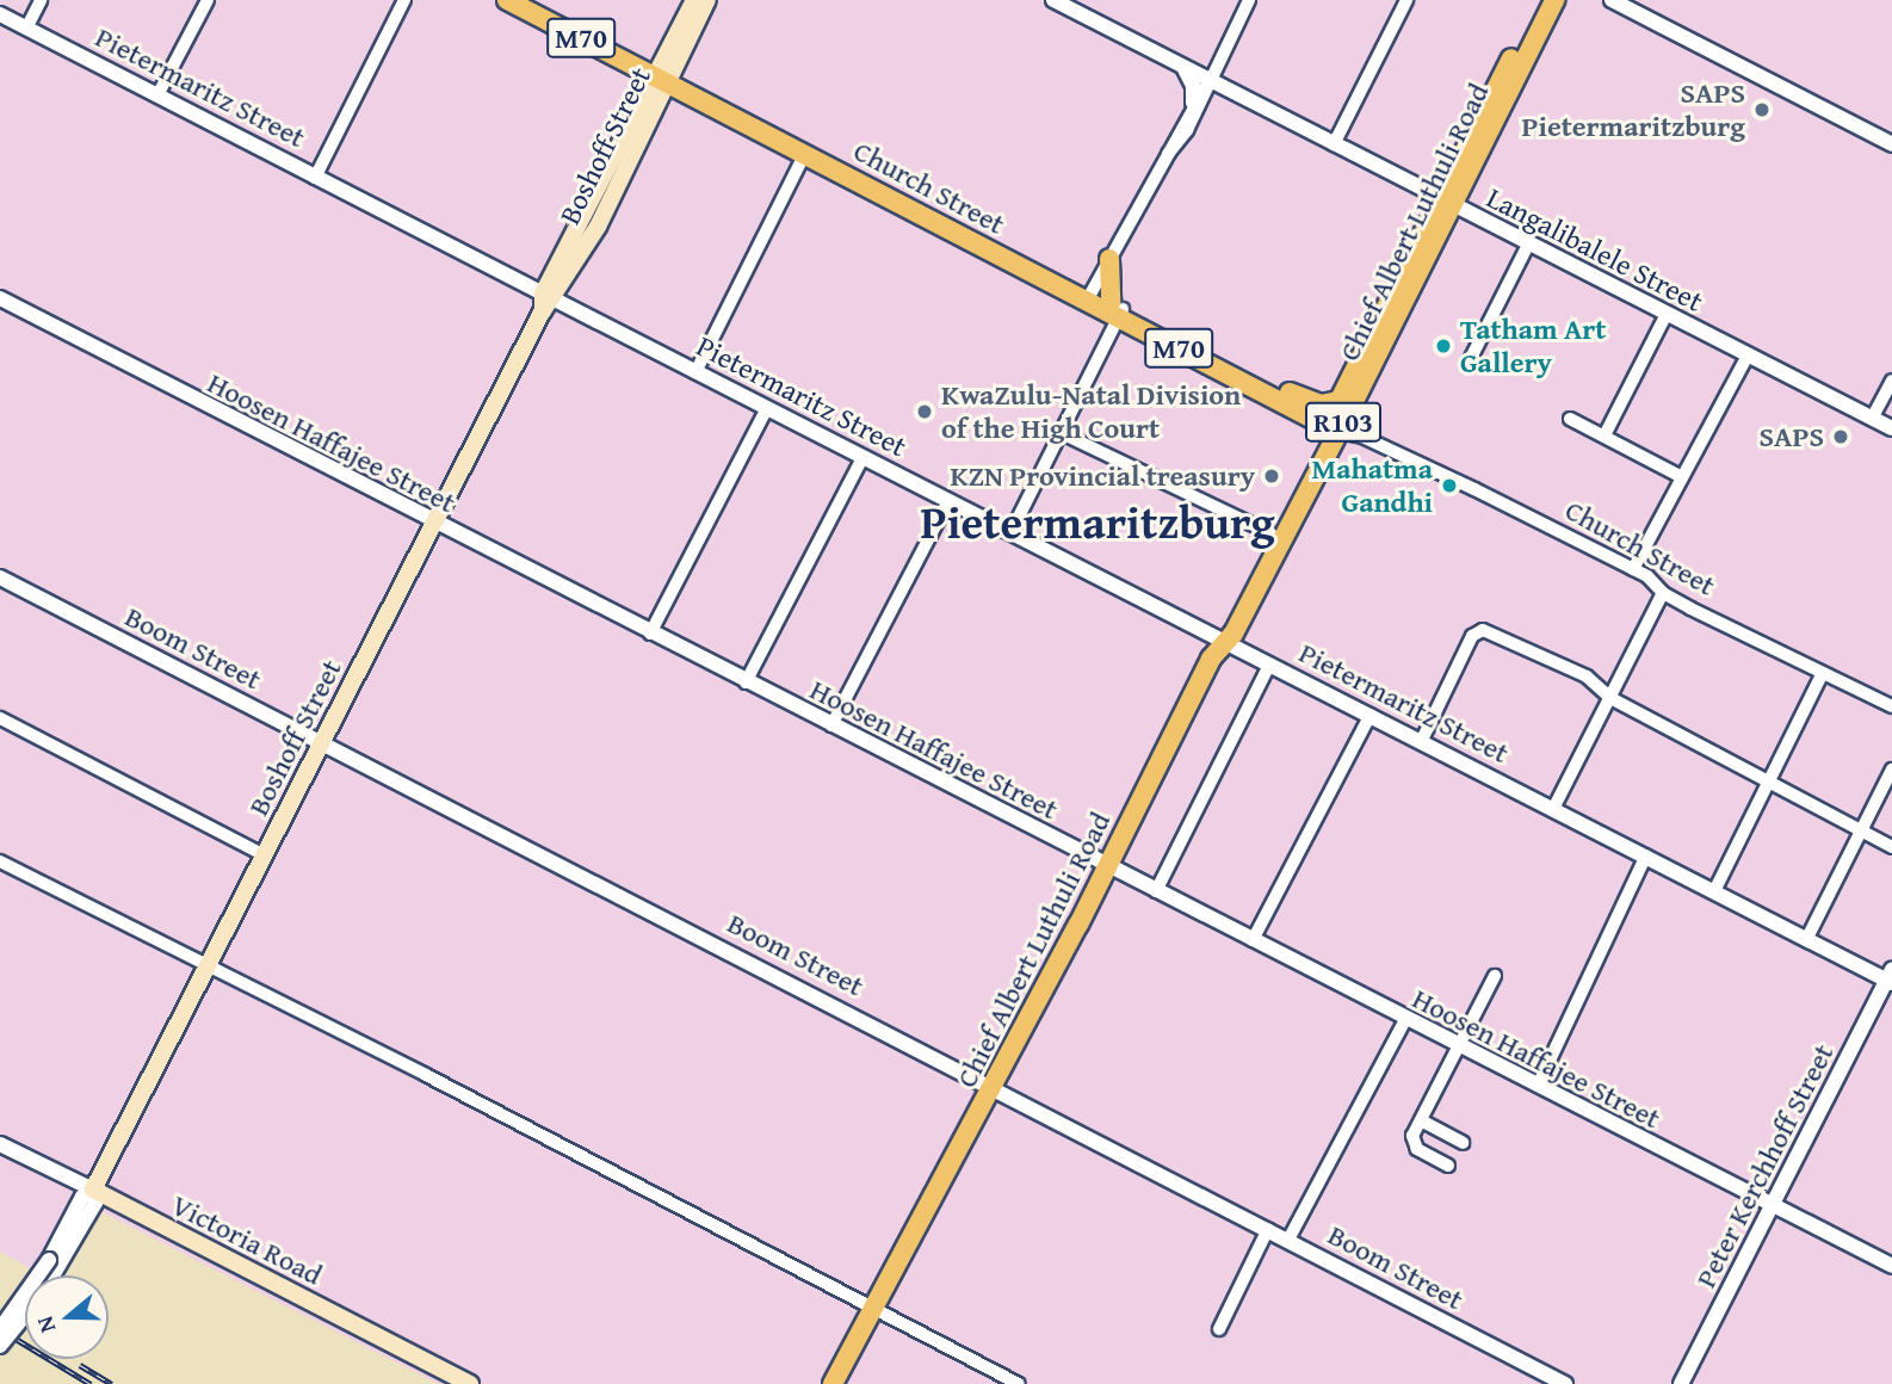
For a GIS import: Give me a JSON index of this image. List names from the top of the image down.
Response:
{
  "streets": {
    "main road": [
      "M70",
      "Boshoff Street",
      "Church Street",
      "Chief Albert Luthuli Road",
      "R103",
      "Victoria Road"
    ],
    "street": [
      "Pietermaritz Street",
      "Langalibalele Street",
      "Hoosen Haffajee Street",
      "Boom Street",
      "Peter Kerchhoff Street"
    ]
  },
  "crossings": [
    ["Pietermaritz Street", "Boshoff Street"],
    ["Pietermaritz Street", "Chief Albert Luthuli Road"],
    ["Pietermaritz Street", "Peter Kerchhoff Street"],
    ["Boshoff Street", "Church Street"],
    ["Boshoff Street", "Hoosen Haffajee Street"],
    ["Boshoff Street", "Boom Street"],
    ["Boshoff Street", "Victoria Road"],
    ["Church Street", "Chief Albert Luthuli Road"],
    ["Chief Albert Luthuli Road", "Langalibalele Street"],
    ["Chief Albert Luthuli Road", "Hoosen Haffajee Street"],
    ["Chief Albert Luthuli Road", "Boom Street"],
    ["Hoosen Haffajee Street", "Peter Kerchhoff Street"]
  ],
  "districts": ["Pietermaritzburg"],
  "places": [
    "SAPS Pietermaritzburg",
    "Tatham Art Gallery",
    "KwaZulu-Natal Division of the High Court",
    "SAPS",
    "KZN Provincial treasury",
    "Mahatma Gandhi"
  ],
  "north": "left"
}
